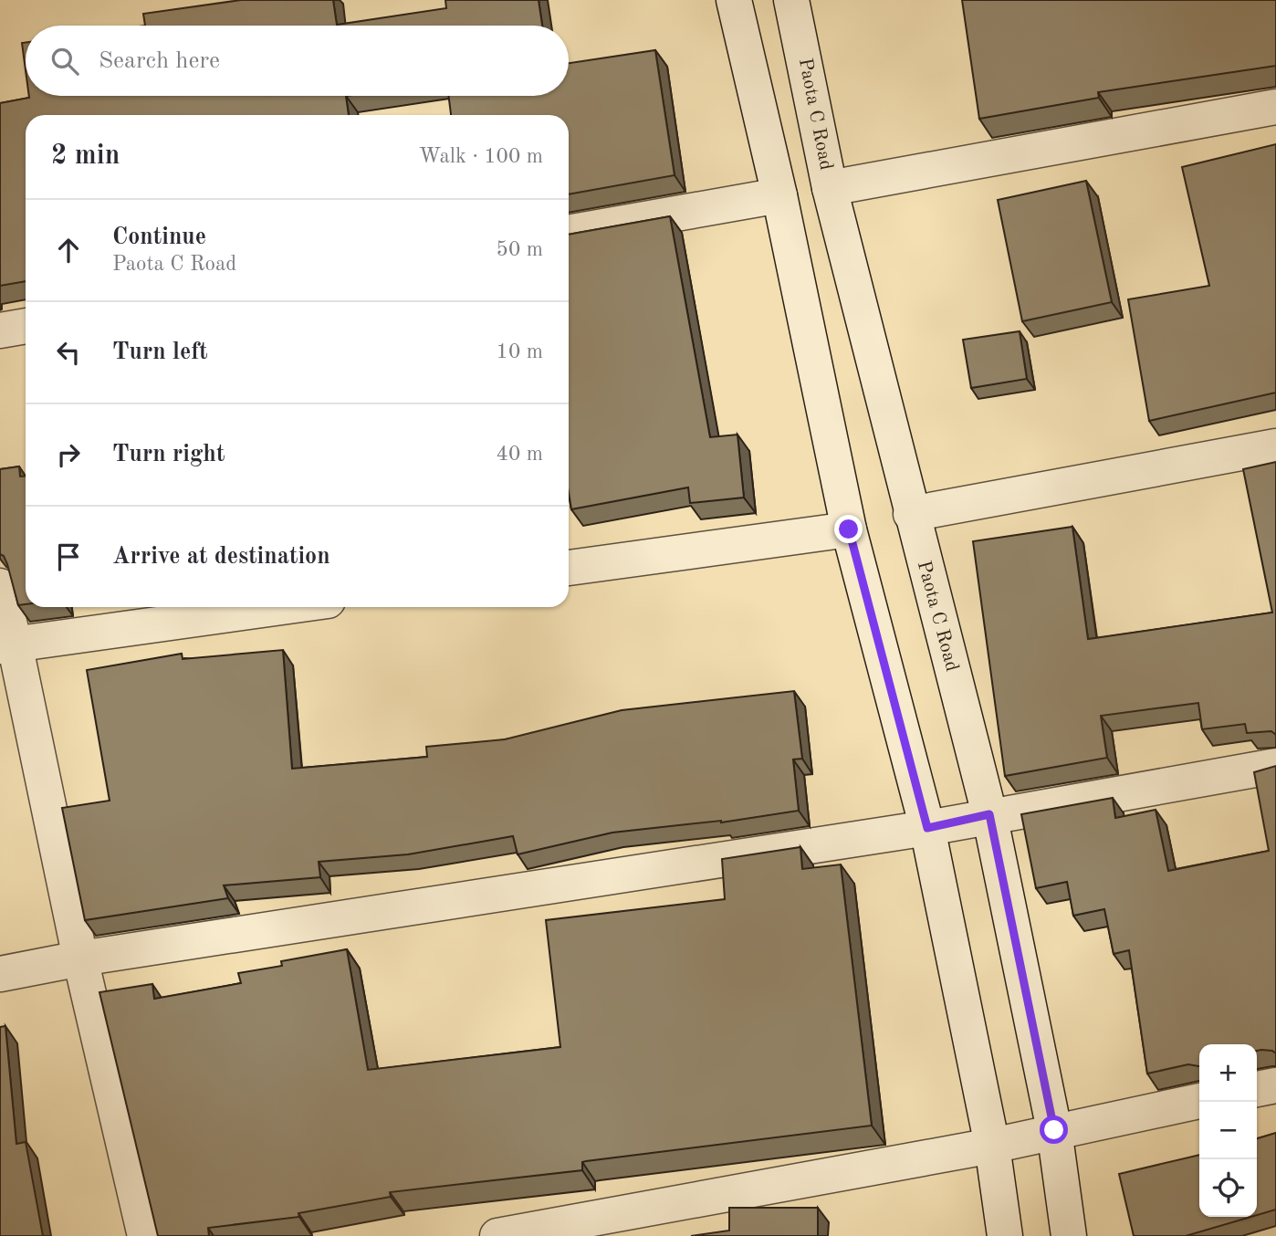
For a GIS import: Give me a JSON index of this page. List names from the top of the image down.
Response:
{
  "streets": {
    "street": ["Paota C Road"]
  },
  "page": {
    "search": "Search here",
    "heading": ["2 min", "Walk · 100 m"],
    "list": [
      ["Continue", "Paota C Road", "50 m"],
      ["Turn left", "10 m"],
      ["Turn right", "40 m"],
      "Arrive at destination"
    ],
    "map_buttons": ["+", "−"]
  }
}
